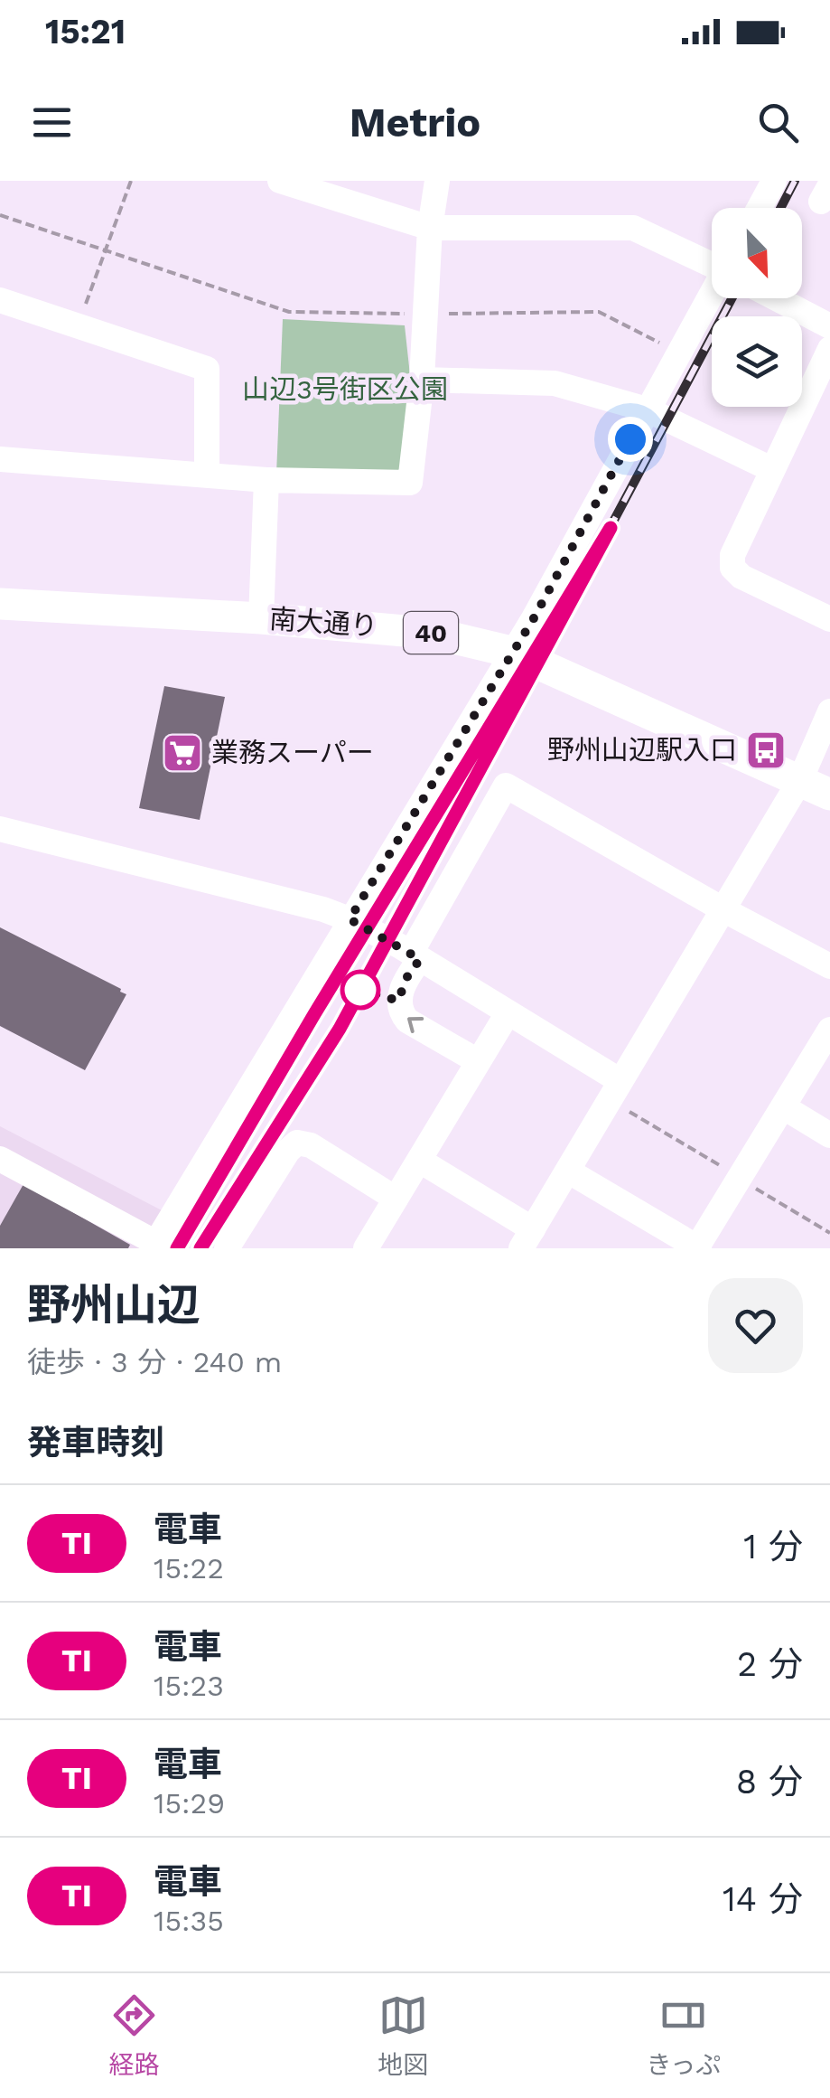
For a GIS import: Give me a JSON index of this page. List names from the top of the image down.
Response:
{
  "streets": {
    "main road": ["南大通り", "40"]
  },
  "parks": ["山辺3号街区公園"],
  "places": {
    "bus stop": ["野州山辺駅入口"],
    "supermarket": ["業務スーパー"]
  },
  "north": "bottom right",
  "page": {
    "status": "15:21",
    "header": "Metrio",
    "heading": [
      ["野州山辺", "徒歩 · 3 分 · 240 m"],
      "発車時刻"
    ],
    "list": [
      {
        "mark": "TI",
        "name": "電車",
        "note": "15:22",
        "value": "1 分"
      },
      {
        "mark": "TI",
        "name": "電車",
        "note": "15:23",
        "value": "2 分"
      },
      {
        "mark": "TI",
        "name": "電車",
        "note": "15:29",
        "value": "8 分"
      },
      {
        "mark": "TI",
        "name": "電車",
        "note": "15:35",
        "value": "14 分"
      }
    ],
    "tabs": ["経路", "地図", "きっぷ"]
  }
}
